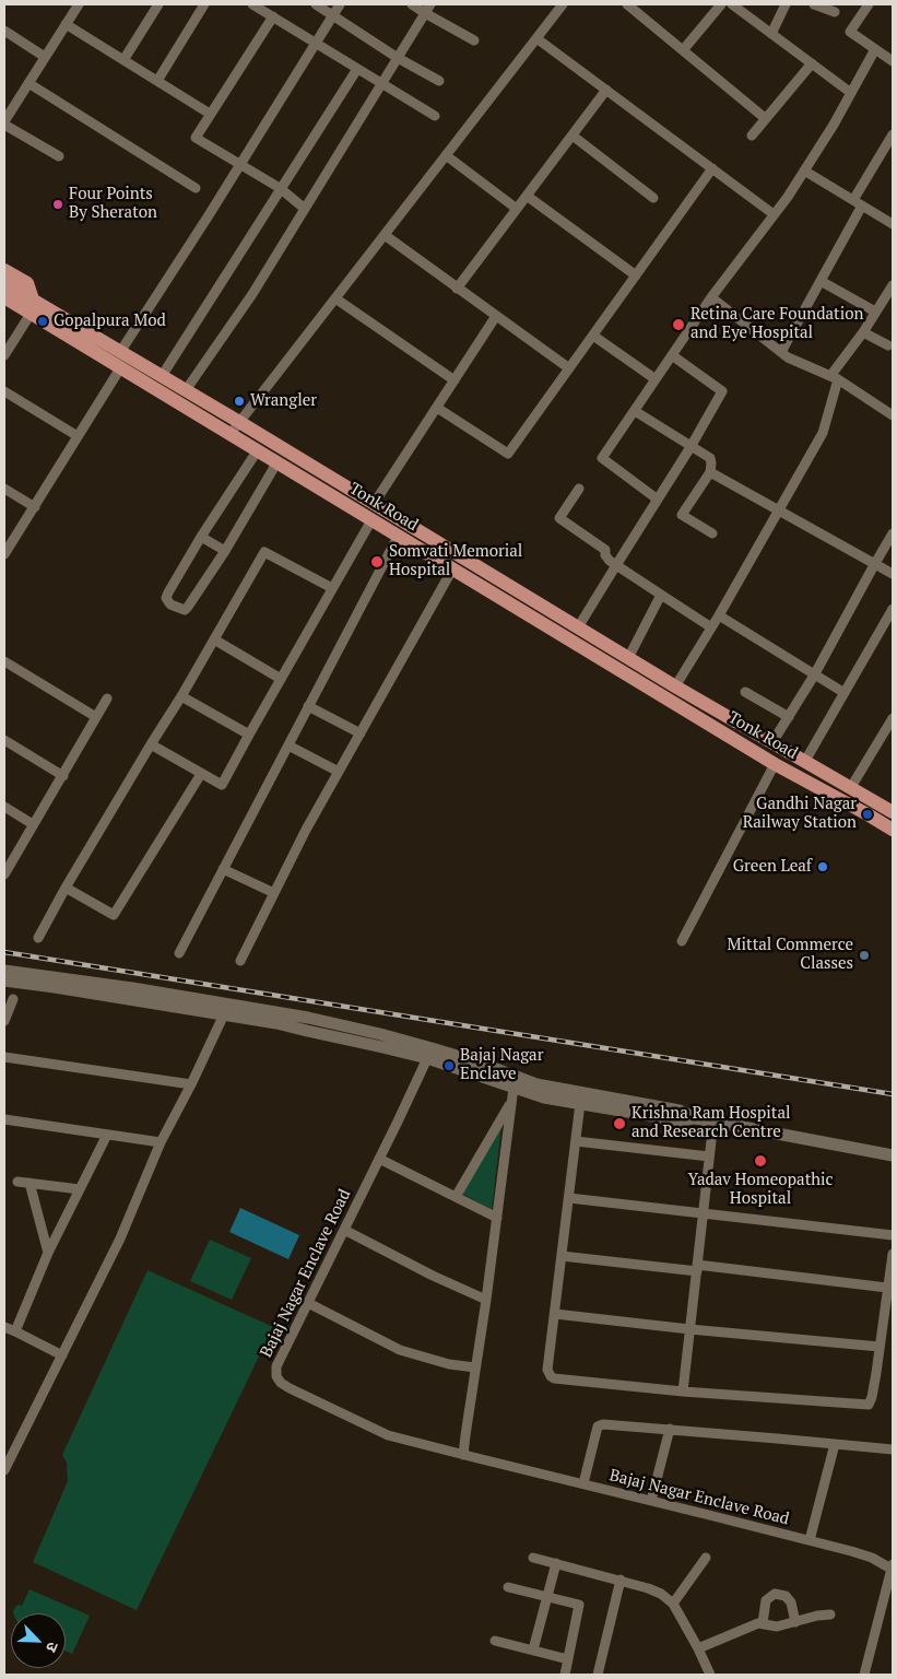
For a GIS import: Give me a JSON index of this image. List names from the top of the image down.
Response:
{
  "streets": {
    "main road": ["Tonk Road"],
    "street": ["Bajaj Nagar Enclave Road"]
  },
  "places": [
    "Four Points By Sheraton",
    "Gopalpura Mod",
    "Retina Care Foundation and Eye Hospital",
    "Wrangler",
    "Somvati Memorial Hospital",
    "Gandhi Nagar Railway Station",
    "Green Leaf",
    "Mittal Commerce Classes",
    "Bajaj Nagar Enclave",
    "Krishna Ram Hospital and Research Centre",
    "Yadav Homeopathic Hospital"
  ],
  "north": "bottom right"
}
